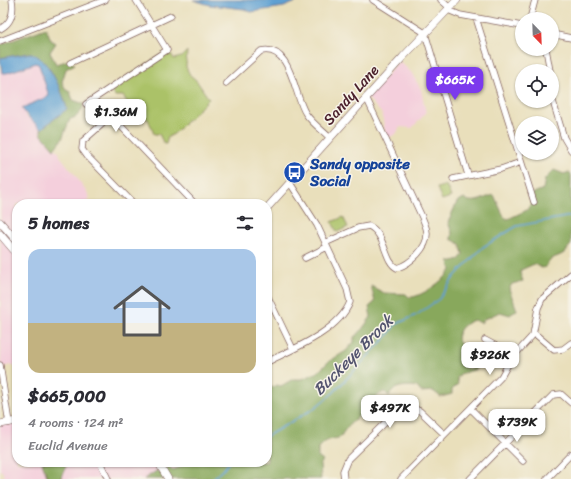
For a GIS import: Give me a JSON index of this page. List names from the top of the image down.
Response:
{
  "streets": {
    "main road": ["Sandy Lane"]
  },
  "water": ["Buckeye Brook"],
  "places": {
    "bus stop": ["Sandy opposite Social"]
  },
  "north": "bottom right",
  "page": {
    "price": [
      "$665K",
      "$1.36M",
      "$926K",
      "$497K",
      "$739K"
    ],
    "heading": "5 homes",
    "list": [
      {
        "name": "$665,000",
        "note": "4 rooms · 124 m² · Euclid Avenue"
      }
    ]
  }
}
